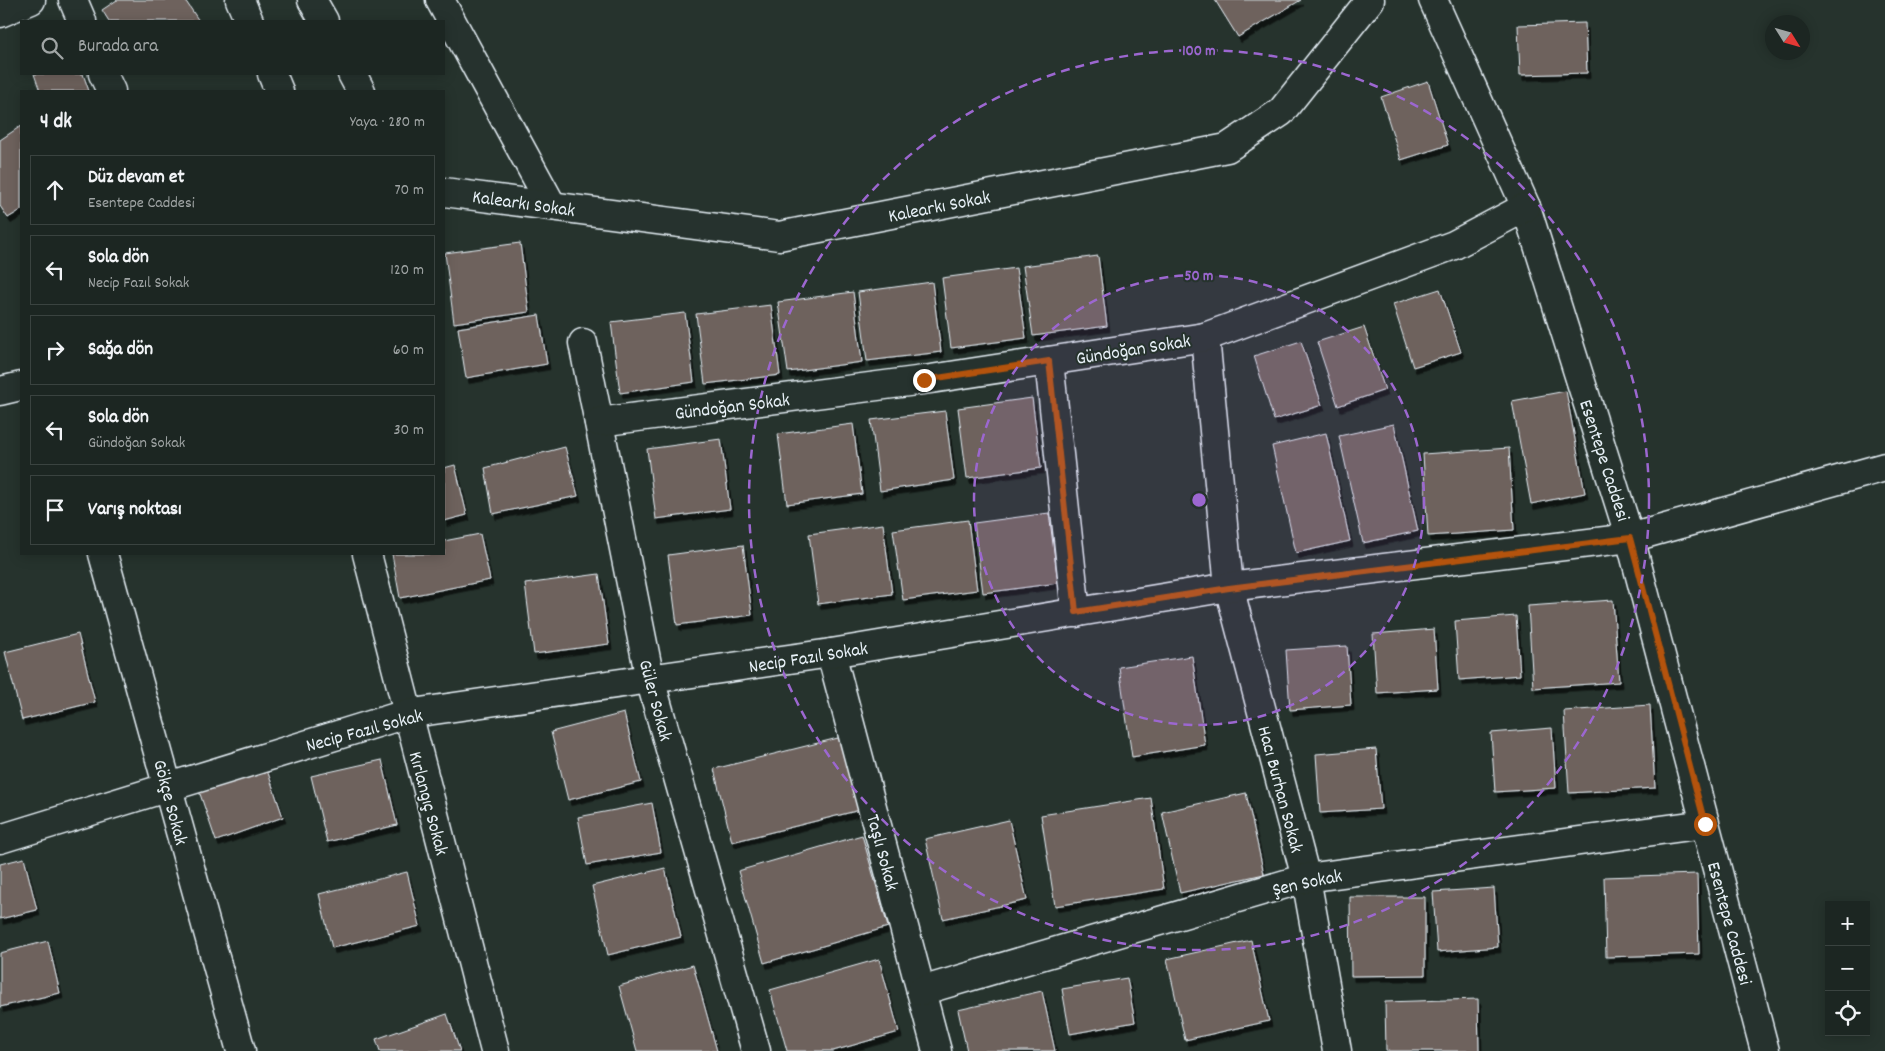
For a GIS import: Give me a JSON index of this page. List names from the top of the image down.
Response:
{
  "streets": {
    "street": [
      "Kalearkı Sokak",
      "Gündoğan Sokak",
      "Esentepe Caddesi",
      "Necip Fazıl Sokak",
      "Güler Sokak",
      "Hacı Burhan Sokak",
      "Gökçe Sokak",
      "Kırlangıç Sokak",
      "Taşlı Sokak",
      "Şen Sokak"
    ]
  },
  "crossings": [
    ["Gündoğan Sokak", "Esentepe Caddesi"],
    ["Gündoğan Sokak", "Güler Sokak"],
    ["Gündoğan Sokak", "Hacı Burhan Sokak"],
    ["Esentepe Caddesi", "Necip Fazıl Sokak"],
    ["Esentepe Caddesi", "Şen Sokak"],
    ["Necip Fazıl Sokak", "Güler Sokak"],
    ["Necip Fazıl Sokak", "Hacı Burhan Sokak"],
    ["Necip Fazıl Sokak", "Gökçe Sokak"],
    ["Necip Fazıl Sokak", "Kırlangıç Sokak"],
    ["Necip Fazıl Sokak", "Taşlı Sokak"],
    ["Hacı Burhan Sokak", "Şen Sokak"],
    ["Taşlı Sokak", "Şen Sokak"]
  ],
  "north": "bottom right",
  "page": {
    "search": "Burada ara",
    "heading": ["4 dk", "Yaya · 280 m"],
    "list": [
      ["Düz devam et", "Esentepe Caddesi", "70 m"],
      ["Sola dön", "Necip Fazıl Sokak", "120 m"],
      ["Sağa dön", "60 m"],
      ["Sola dön", "Gündoğan Sokak", "30 m"],
      "Varış noktası"
    ],
    "map_buttons": ["+", "−"]
  },
  "rings": ["100 m", "50 m"]
}
